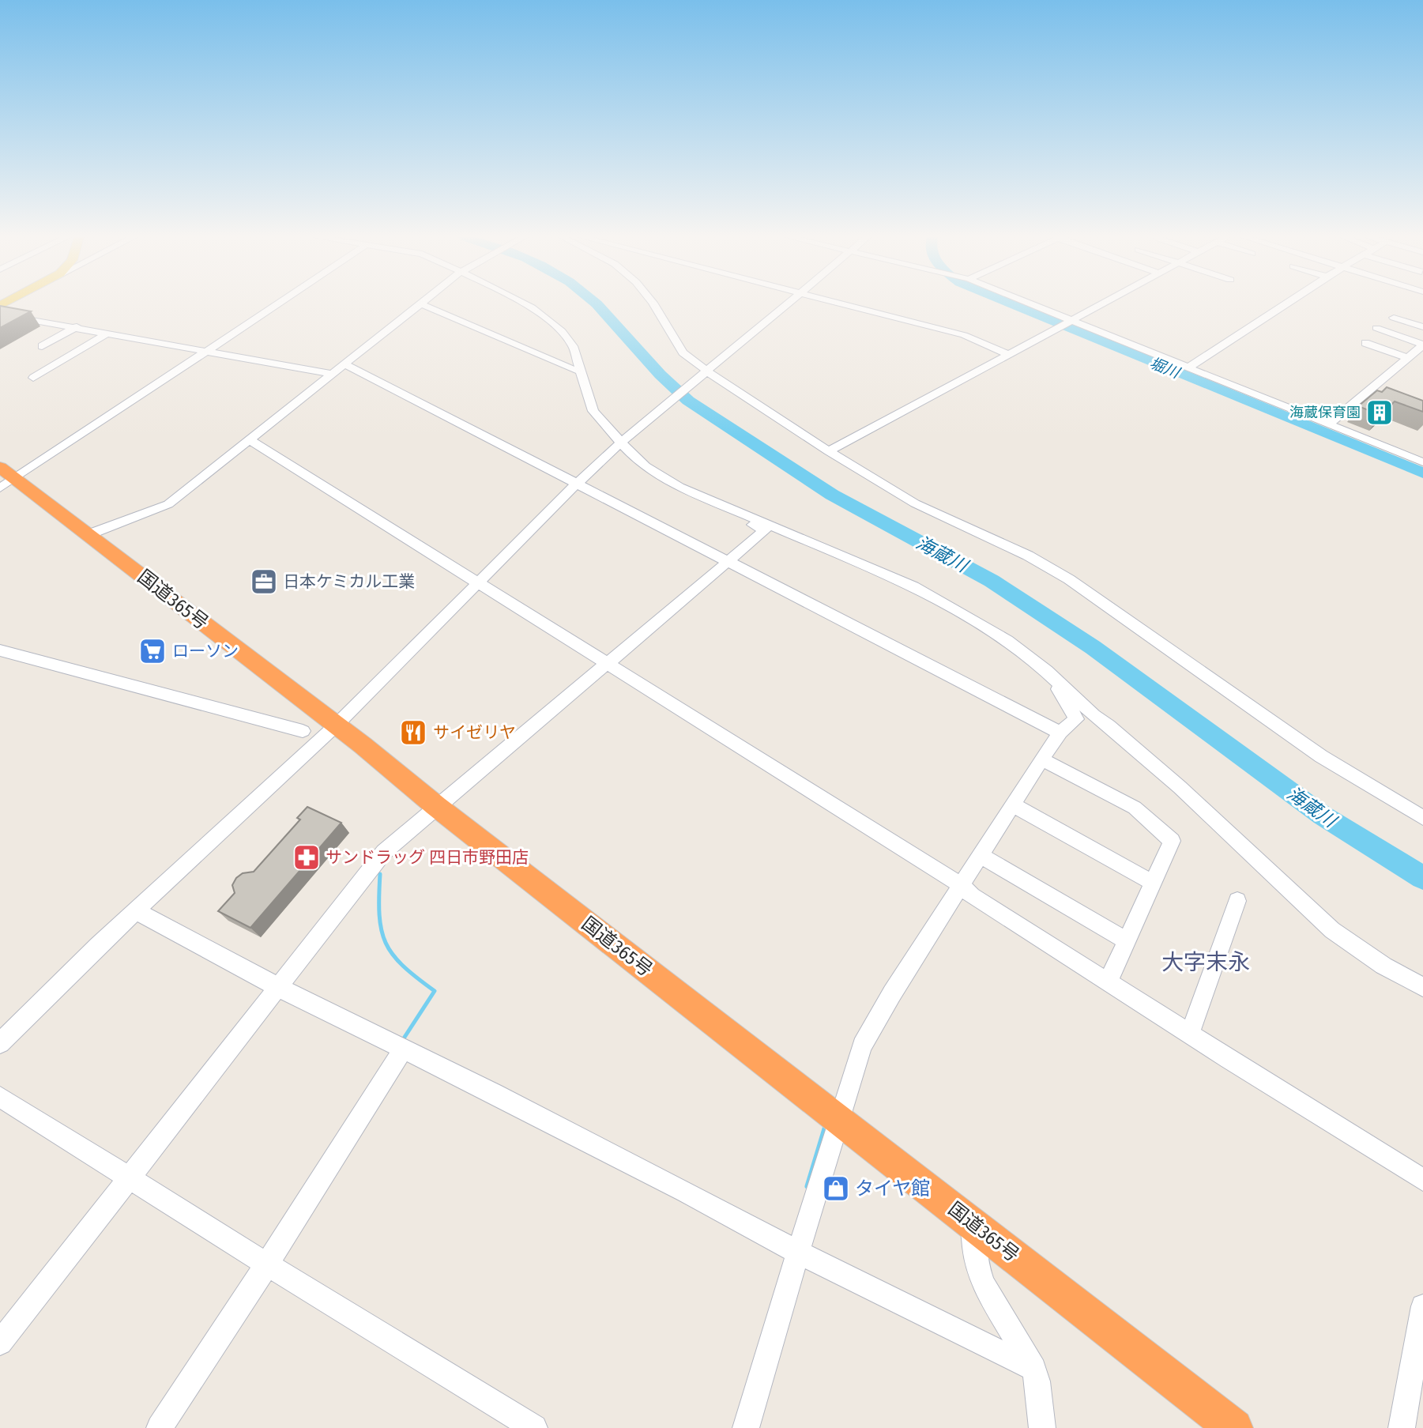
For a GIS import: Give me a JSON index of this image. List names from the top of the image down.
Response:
{
  "streets": {
    "highway": ["国道365号"]
  },
  "districts": ["大字末永"],
  "water": ["堀川", "海蔵川"],
  "places": {
    "building": ["海蔵保育園"],
    "office": ["日本ケミカル工業"],
    "supermarket": ["ローソン"],
    "restaurant": ["サイゼリヤ"],
    "pharmacy": ["サンドラッグ 四日市野田店"],
    "shop": ["タイヤ館"]
  }
}
